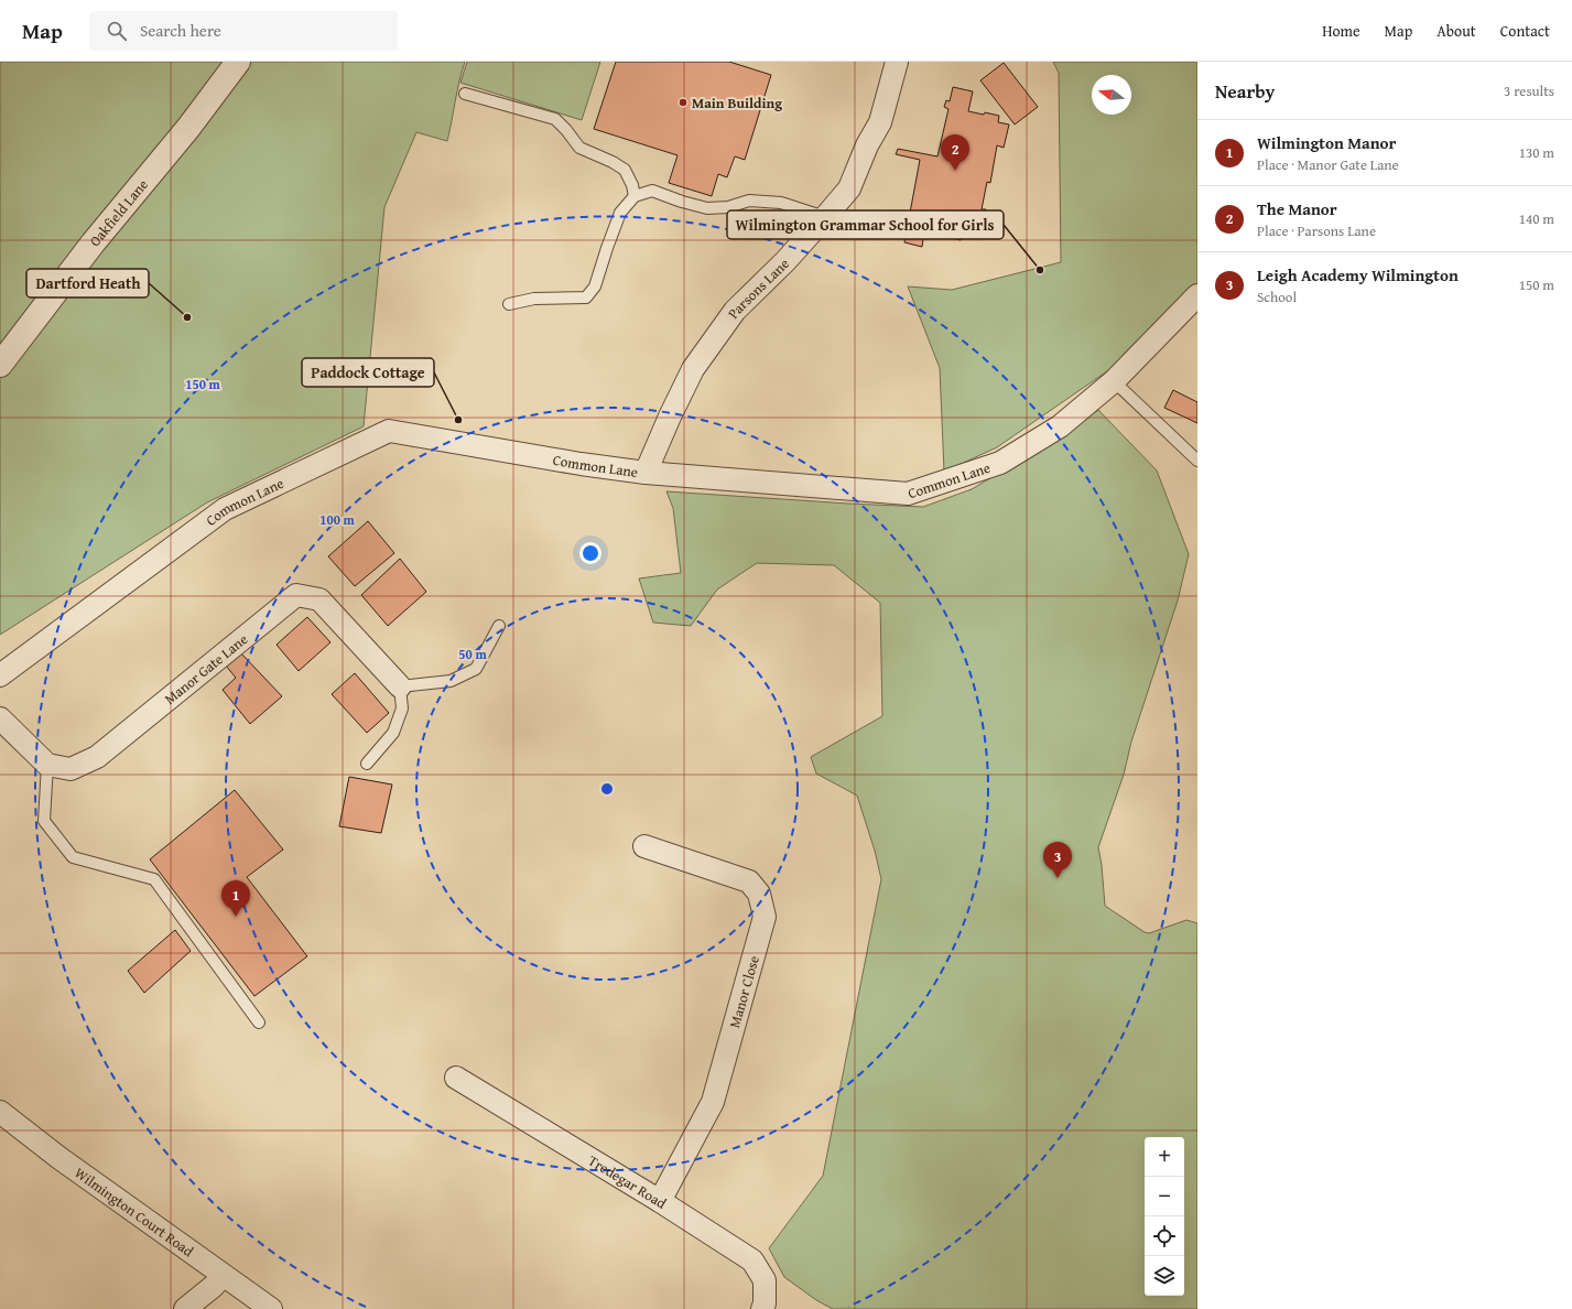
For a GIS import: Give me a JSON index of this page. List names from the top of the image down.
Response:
{
  "streets": {
    "street": [
      "Oakfield Lane",
      "Parsons Lane",
      "Common Lane",
      "Manor Gate Lane",
      "Manor Close",
      "Tredegar Road",
      "Wilmington Court Road"
    ]
  },
  "crossings": [
    ["Parsons Lane", "Common Lane"],
    ["Manor Close", "Tredegar Road"]
  ],
  "places": [
    "Main Building",
    "Wilmington Grammar School for Girls",
    "Dartford Heath",
    "Paddock Cottage"
  ],
  "north": "left",
  "page": {
    "header": "Map",
    "search": "Search here",
    "nav": [
      "Home",
      "Map",
      "About",
      "Contact"
    ],
    "heading": ["Nearby", "3 results"],
    "list": [
      {
        "mark": "1",
        "name": "Wilmington Manor",
        "note": "Place · Manor Gate Lane",
        "value": "130 m"
      },
      {
        "mark": "2",
        "name": "The Manor",
        "note": "Place · Parsons Lane",
        "value": "140 m"
      },
      {
        "mark": "3",
        "name": "Leigh Academy Wilmington",
        "note": "School",
        "value": "150 m"
      }
    ],
    "pins": ["2", "3", "1"],
    "map_buttons": ["+", "−"]
  },
  "rings": ["150 m", "100 m", "50 m"]
}
